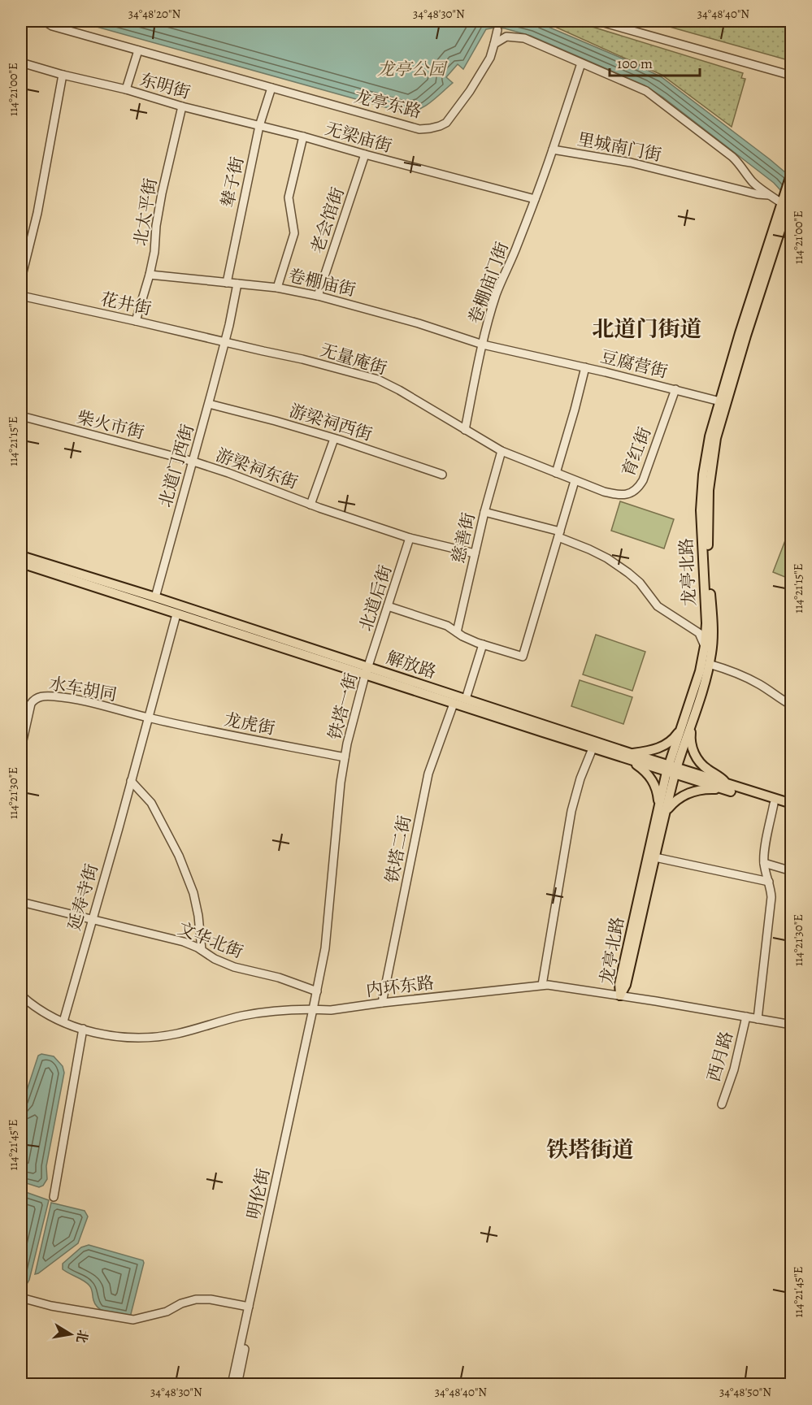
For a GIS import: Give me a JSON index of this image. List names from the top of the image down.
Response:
{
  "streets": {
    "main road": ["龙亭北路", "解放路"],
    "street": [
      "东明街",
      "龙亭东路",
      "无梁庙街",
      "里城南门街",
      "辇子街",
      "北太平街",
      "老会馆街",
      "卷棚庙街",
      "卷棚庙门街",
      "花井街",
      "无量庵街",
      "豆腐营街",
      "游梁祠西街",
      "柴火市街",
      "育红街",
      "北道门西街",
      "游梁祠东街",
      "慈善街",
      "北道后街",
      "水车胡同",
      "铁塔一街",
      "龙虎街",
      "铁塔二街",
      "延寿寺街",
      "文华北街",
      "内环东路",
      "西月路",
      "明伦街"
    ]
  },
  "crossings": [
    ["东明街", "无梁庙街"],
    ["东明街", "辇子街"],
    ["东明街", "北太平街"],
    ["龙亭东路", "辇子街"],
    ["无梁庙街", "辇子街"],
    ["无梁庙街", "老会馆街"],
    ["无梁庙街", "卷棚庙门街"],
    ["里城南门街", "卷棚庙门街"],
    ["辇子街", "卷棚庙街"],
    ["北太平街", "卷棚庙街"],
    ["北太平街", "花井街"],
    ["老会馆街", "卷棚庙街"],
    ["卷棚庙街", "卷棚庙门街"],
    ["卷棚庙街", "豆腐营街"],
    ["卷棚庙街", "北道门西街"],
    ["卷棚庙门街", "无量庵街"],
    ["卷棚庙门街", "豆腐营街"],
    ["卷棚庙门街", "育红街"],
    ["花井街", "无量庵街"],
    ["花井街", "北道门西街"],
    ["无量庵街", "育红街"],
    ["无量庵街", "北道门西街"],
    ["豆腐营街", "育红街"],
    ["豆腐营街", "龙亭北路"],
    ["游梁祠西街", "北道门西街"],
    ["游梁祠西街", "游梁祠东街"],
    ["柴火市街", "北道门西街"],
    ["柴火市街", "游梁祠东街"],
    ["育红街", "慈善街"],
    ["北道门西街", "游梁祠东街"],
    ["北道门西街", "解放路"],
    ["游梁祠东街", "慈善街"],
    ["游梁祠东街", "北道后街"],
    ["龙亭北路", "解放路"],
    ["龙亭北路", "内环东路"],
    ["北道后街", "解放路"],
    ["北道后街", "铁塔一街"],
    ["解放路", "铁塔一街"],
    ["解放路", "铁塔二街"],
    ["解放路", "延寿寺街"],
    ["水车胡同", "龙虎街"],
    ["水车胡同", "延寿寺街"],
    ["铁塔一街", "龙虎街"],
    ["铁塔一街", "文华北街"],
    ["铁塔一街", "内环东路"],
    ["铁塔一街", "明伦街"],
    ["龙虎街", "延寿寺街"],
    ["铁塔二街", "内环东路"],
    ["延寿寺街", "文华北街"],
    ["延寿寺街", "内环东路"],
    ["内环东路", "西月路"],
    ["内环东路", "明伦街"]
  ],
  "districts": ["北道门街道", "铁塔街道"],
  "parks": ["龙亭公园"],
  "scale_bar": "100 m",
  "north": "right",
  "coordinates": [
    "34°48'20\"N",
    "34°48'30\"N",
    "34°48'40\"N",
    "114°21'00\"E",
    "114°21'15\"E",
    "114°21'30\"E",
    "114°21'45\"E",
    "34°48'50\"N"
  ]
}
